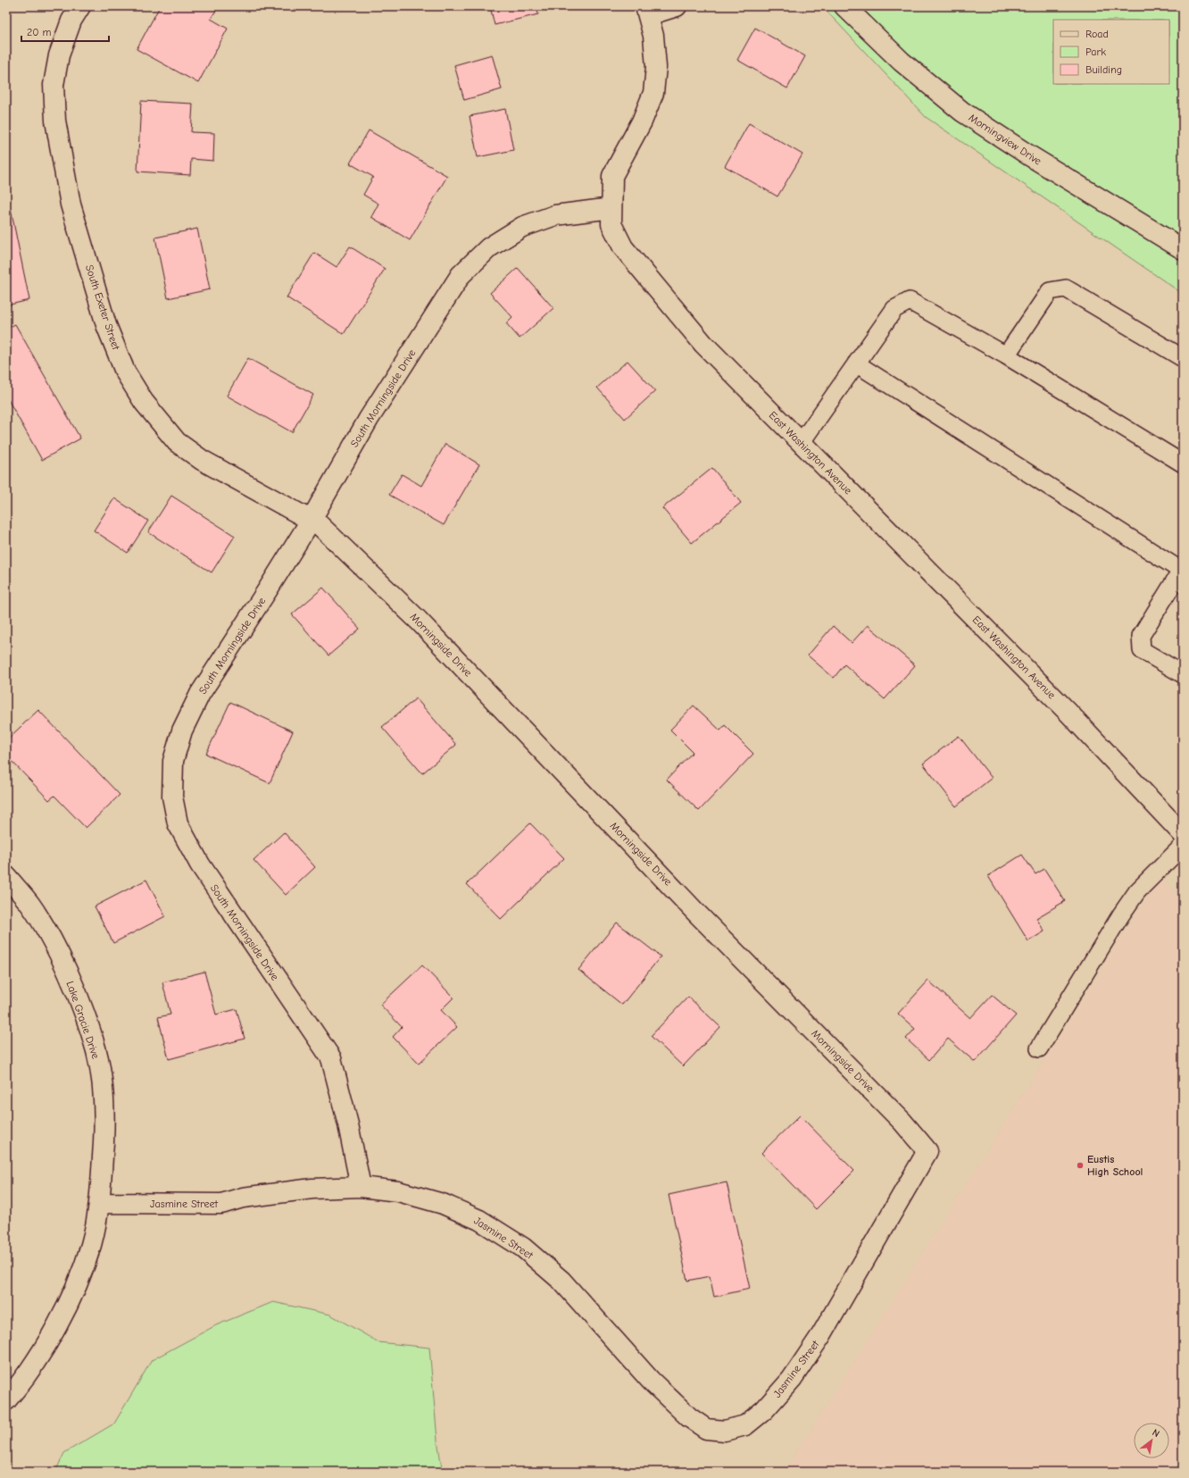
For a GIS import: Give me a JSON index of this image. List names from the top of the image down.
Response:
{
  "streets": {
    "street": [
      "Morningview Drive",
      "South Exeter Street",
      "South Morningside Drive",
      "East Washington Avenue",
      "Morningside Drive",
      "Lake Gracie Drive",
      "Jasmine Street"
    ]
  },
  "crossings": [
    ["South Exeter Street", "South Morningside Drive"],
    ["South Exeter Street", "Morningside Drive"],
    ["South Morningside Drive", "East Washington Avenue"],
    ["South Morningside Drive", "Morningside Drive"],
    ["South Morningside Drive", "Jasmine Street"],
    ["Morningside Drive", "Jasmine Street"],
    ["Lake Gracie Drive", "Jasmine Street"]
  ],
  "places": ["Eustis High School"],
  "legend": ["Road", "Park", "Building"],
  "scale_bar": "20 m",
  "north": "top right"
}
